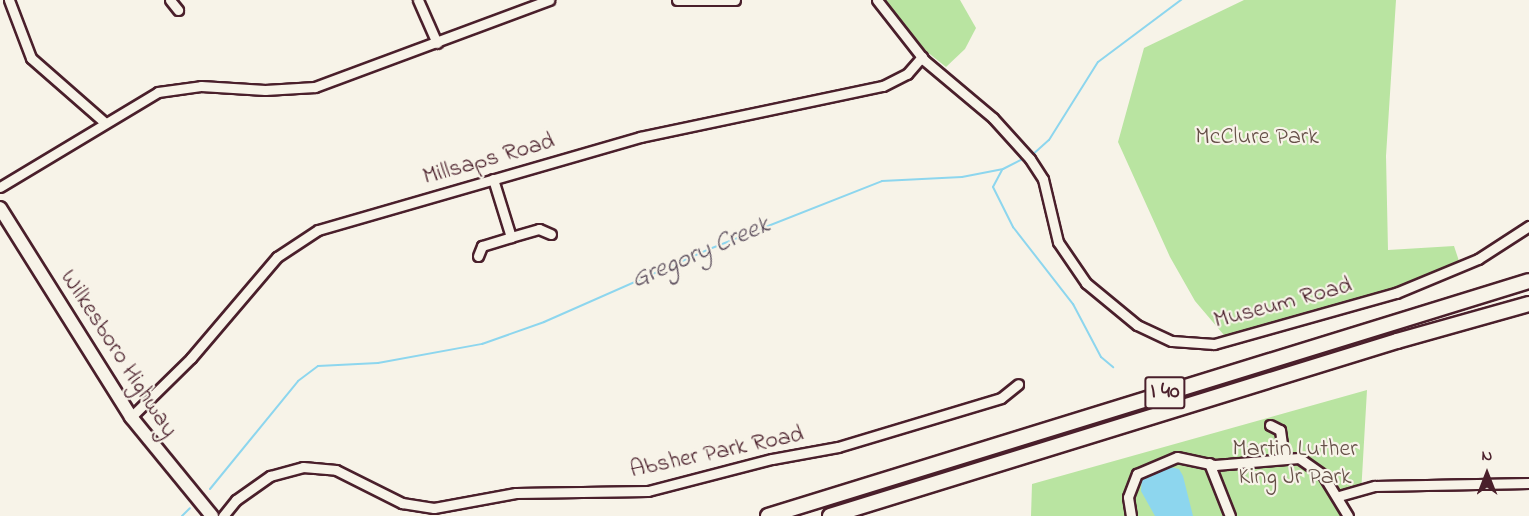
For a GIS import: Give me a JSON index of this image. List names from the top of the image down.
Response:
{
  "streets": {
    "highway": ["I 40"],
    "main road": ["Wilkesboro Highway"],
    "street": ["Millsaps Road", "Museum Road", "Absher Park Road"]
  },
  "crossings": [
    ["Millsaps Road", "Museum Road"],
    ["Millsaps Road", "Wilkesboro Highway"]
  ],
  "water": ["Gregory Creek"],
  "parks": ["McClure Park", "Martin Luther King Jr Park"],
  "north": "top"
}
